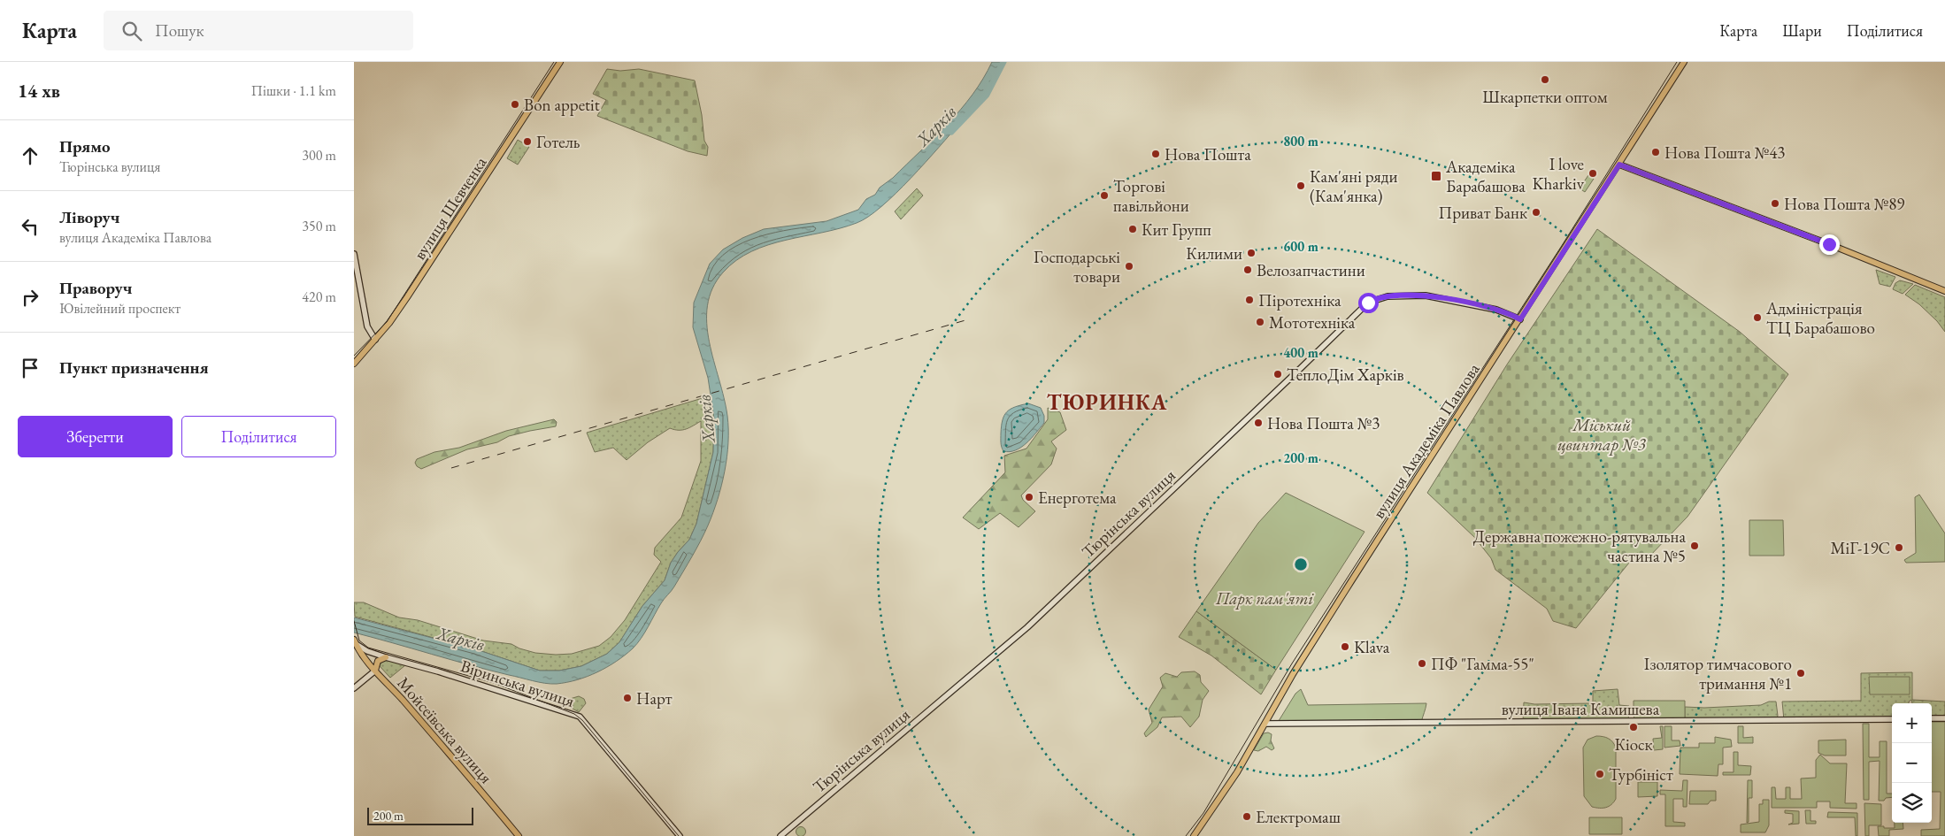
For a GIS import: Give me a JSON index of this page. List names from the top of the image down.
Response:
{
  "streets": {
    "main road": [
      "вулиця Шевченка",
      "вулиця Академіка Павлова",
      "Тюрінська вулиця",
      "Віринська вулиця",
      "вулиця Івана Камишева",
      "Мойсеївська вулиця"
    ]
  },
  "crossings": [
    ["вулиця Академіка Павлова", "Тюрінська вулиця"],
    ["вулиця Академіка Павлова", "вулиця Івана Камишева"],
    ["Віринська вулиця", "Мойсеївська вулиця"]
  ],
  "districts": ["ТЮРИНКА"],
  "water": ["Харків"],
  "parks": ["Міський цвинтар №3", "Парк пам'яті"],
  "places": {
    "other": [
      "Шкарпетки оптом",
      "Bon appetit",
      "Готель",
      "Нова Пошта №43",
      "Нова Пошта",
      "I love Kharkiv",
      "Кам'яні ряди (Кам'янка)",
      "Торгові павільйони",
      "Нова Пошта №89",
      "Приват Банк",
      "Кит Групп",
      "Килими",
      "Господарські товари",
      "Велозапчастини",
      "Піротехніка",
      "Адміністрація ТЦ Барабашово",
      "Мототехніка",
      "ТеплоДім Харків",
      "Нова Пошта №3",
      "Енерготема",
      "Державна пожежно-рятувальна частина №5",
      "МіГ-19С",
      "Klava",
      "ПФ \"Гамма-55\"",
      "Ізолятор тимчасового тримання №1",
      "Нарт",
      "Кіоск",
      "Турбініст",
      "Електромаш"
    ],
    "transit": ["Академіка Барабашова"]
  },
  "scale_bar": "200 m",
  "page": {
    "header": "Карта",
    "search": "Пошук",
    "nav": ["Карта", "Шари", "Поділитися"],
    "heading": ["14 хв", "Пішки · 1.1 km"],
    "list": [
      ["Прямо", "Тюрінська вулиця", "300 m"],
      ["Ліворуч", "вулиця Академіка Павлова", "350 m"],
      ["Праворуч", "Ювілейний проспект", "420 m"],
      "Пункт призначення"
    ],
    "buttons": ["Зберегти", "Поділитися"],
    "map_buttons": ["+", "−"],
    "scale": "200 m"
  },
  "rings": [
    "800 m",
    "600 m",
    "400 m",
    "200 m"
  ]
}
